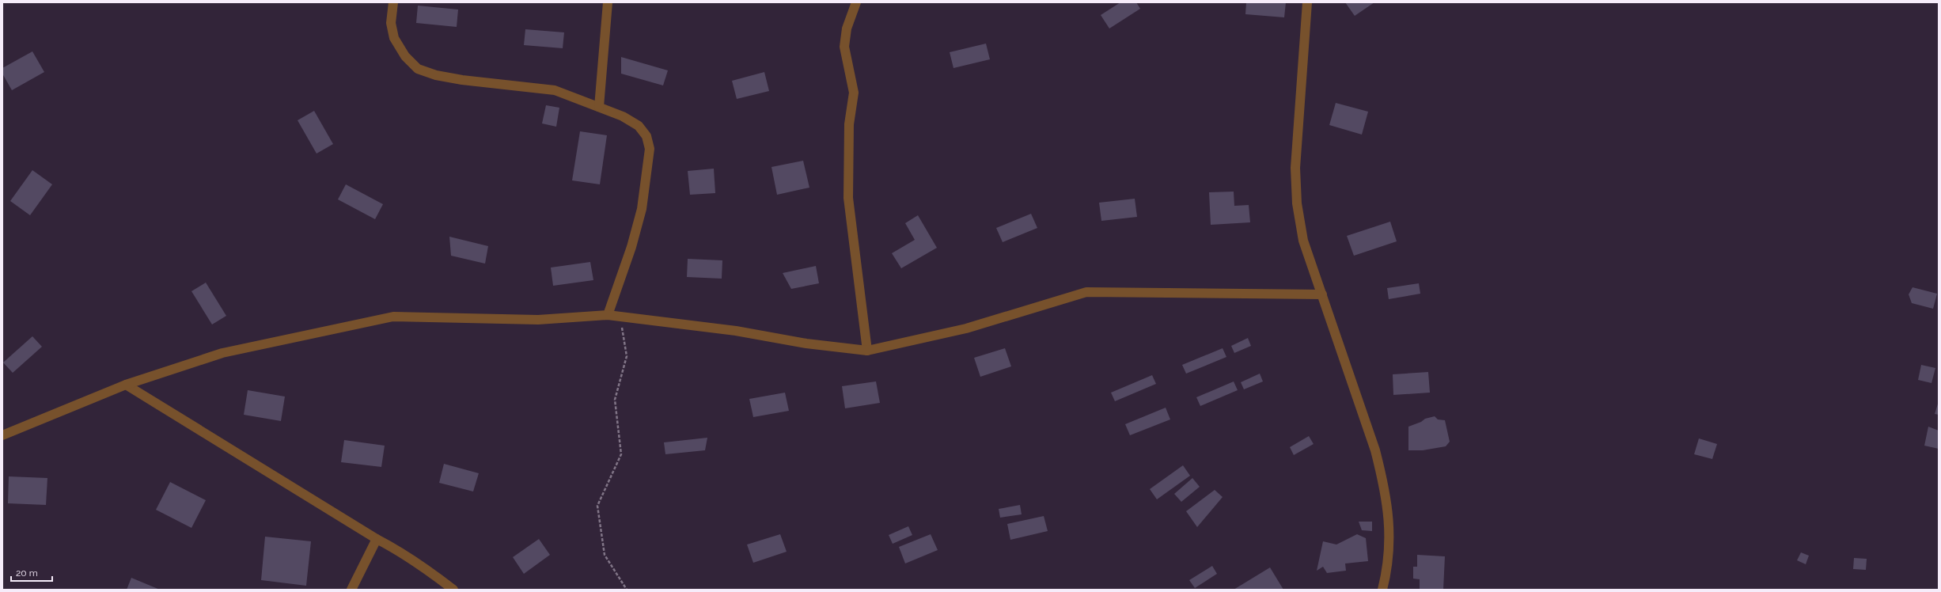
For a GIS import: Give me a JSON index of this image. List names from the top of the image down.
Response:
{
  "scale_bar": "20 m"
}
